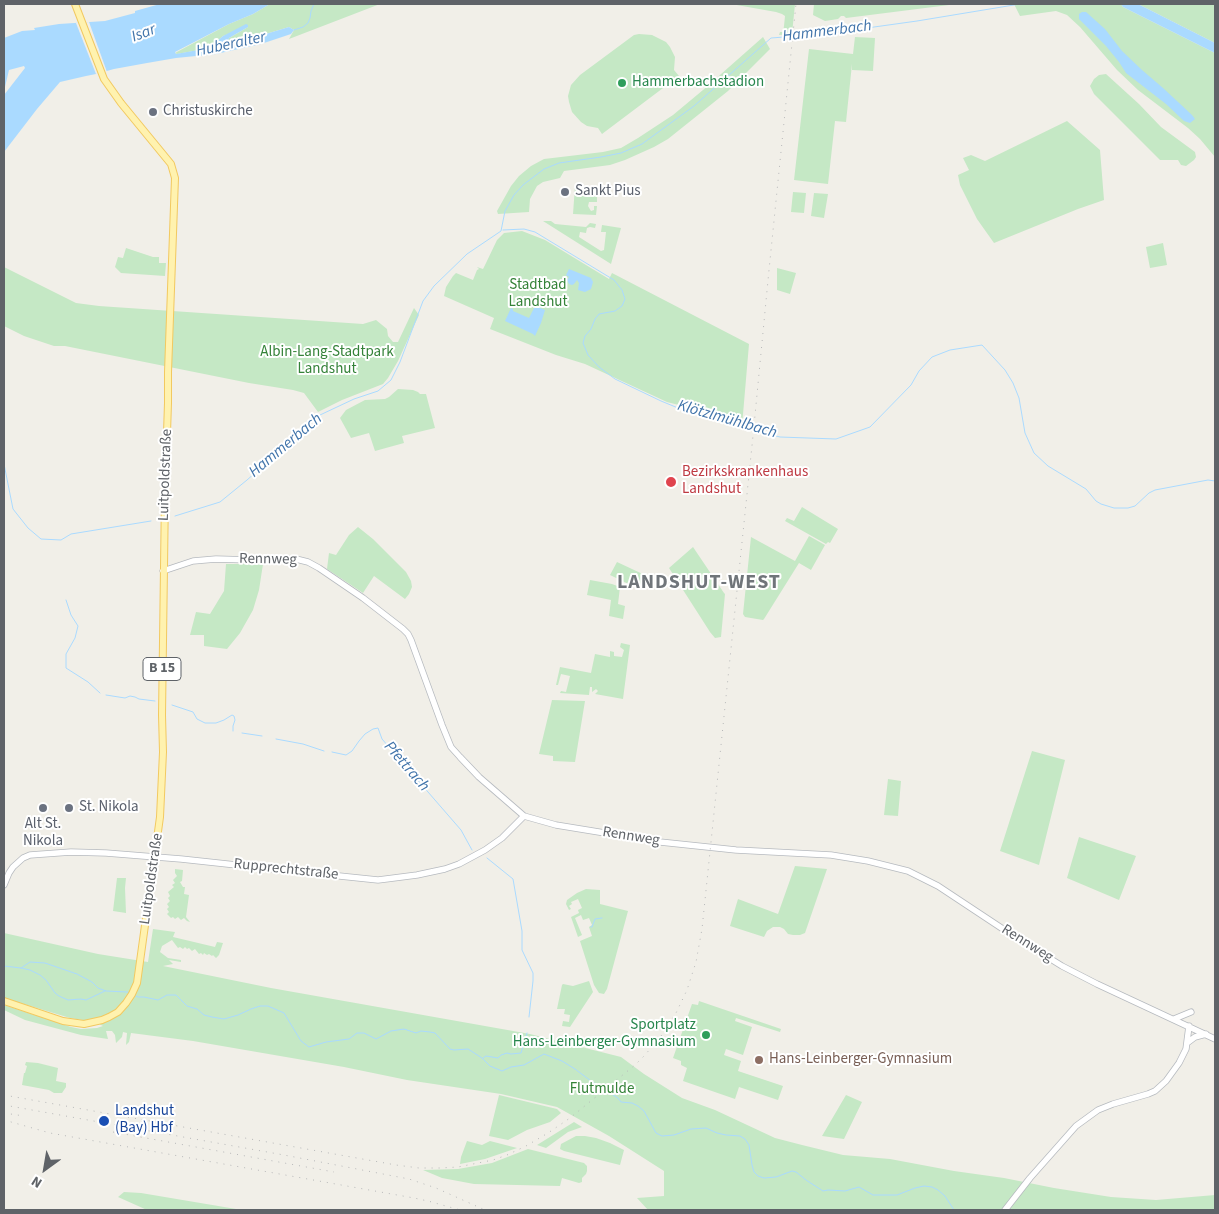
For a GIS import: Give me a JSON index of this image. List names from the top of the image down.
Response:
{
  "streets": {
    "main road": [
      "Luitpoldstraße",
      "Rennweg",
      "B 15",
      "Rupprechtstraße"
    ]
  },
  "crossings": [
    ["Luitpoldstraße", "Rennweg"],
    ["Luitpoldstraße", "Rupprechtstraße"],
    ["Rennweg", "Rupprechtstraße"]
  ],
  "districts": ["LANDSHUT-WEST"],
  "water": [
    "Hammerbach",
    "Isar",
    "Huberalter",
    "Klötzlmühlbach",
    "Pfettrach"
  ],
  "parks": ["Stadtbad Landshut", "Albin-Lang-Stadtpark Landshut", "Flutmulde"],
  "places": [
    "Hammerbachstadion",
    "Christuskirche",
    "Sankt Pius",
    "Bezirkskrankenhaus Landshut",
    "Alt St. Nikola",
    "St. Nikola",
    "Sportplatz Hans-Leinberger-Gymnasium",
    "Hans-Leinberger-Gymnasium",
    "Landshut (Bay) Hbf"
  ],
  "north": "bottom left"
}
